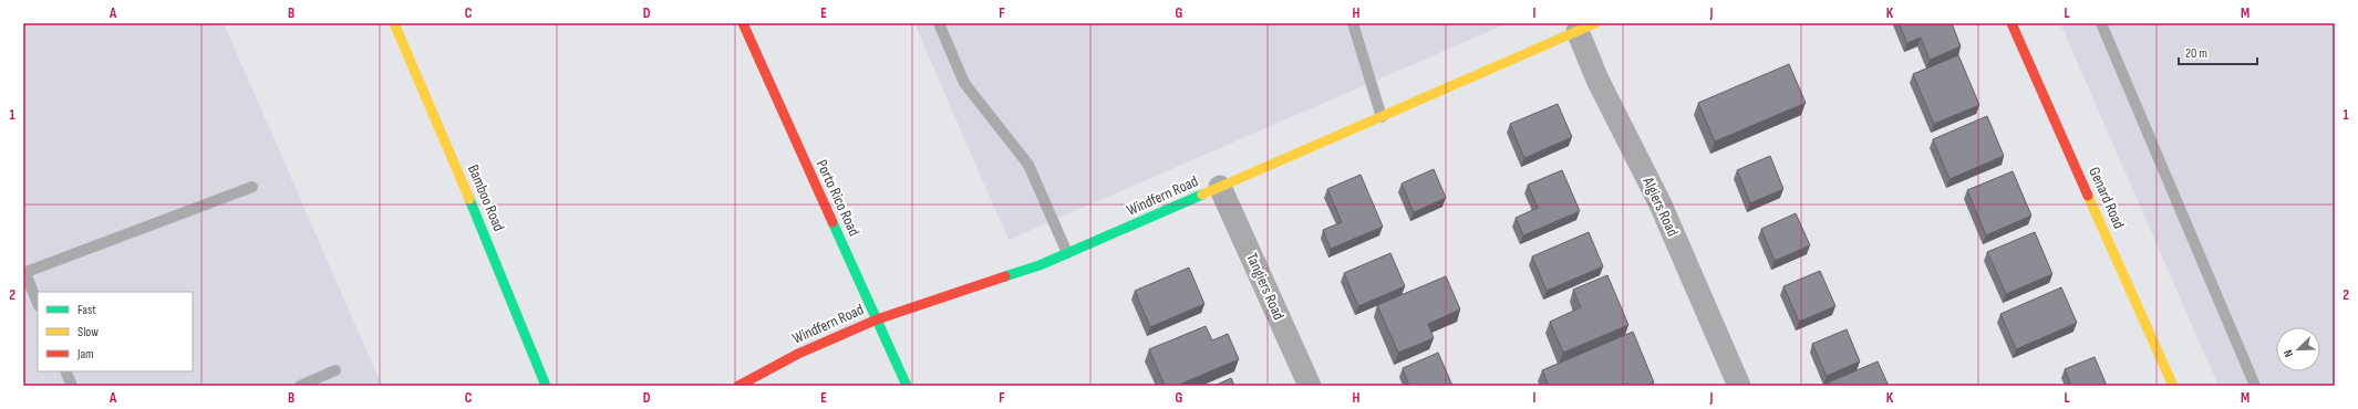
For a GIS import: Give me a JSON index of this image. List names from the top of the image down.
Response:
{
  "streets": {
    "street": [
      "Windfern Road",
      "Bamboo Road",
      "Porto Rico Road",
      "Genard Road",
      "Algiers Road",
      "Tangiers Road"
    ]
  },
  "crossings": [
    ["Windfern Road", "Porto Rico Road"],
    ["Windfern Road", "Algiers Road"],
    ["Windfern Road", "Tangiers Road"]
  ],
  "legend": ["Fast", "Slow", "Jam"],
  "scale_bar": "20 m",
  "north": "bottom left",
  "grid": {
    "columns": [
      "A",
      "B",
      "C",
      "D",
      "E",
      "F",
      "G",
      "H",
      "I",
      "J",
      "K",
      "L",
      "M"
    ],
    "rows": ["1", "2"]
  }
}
